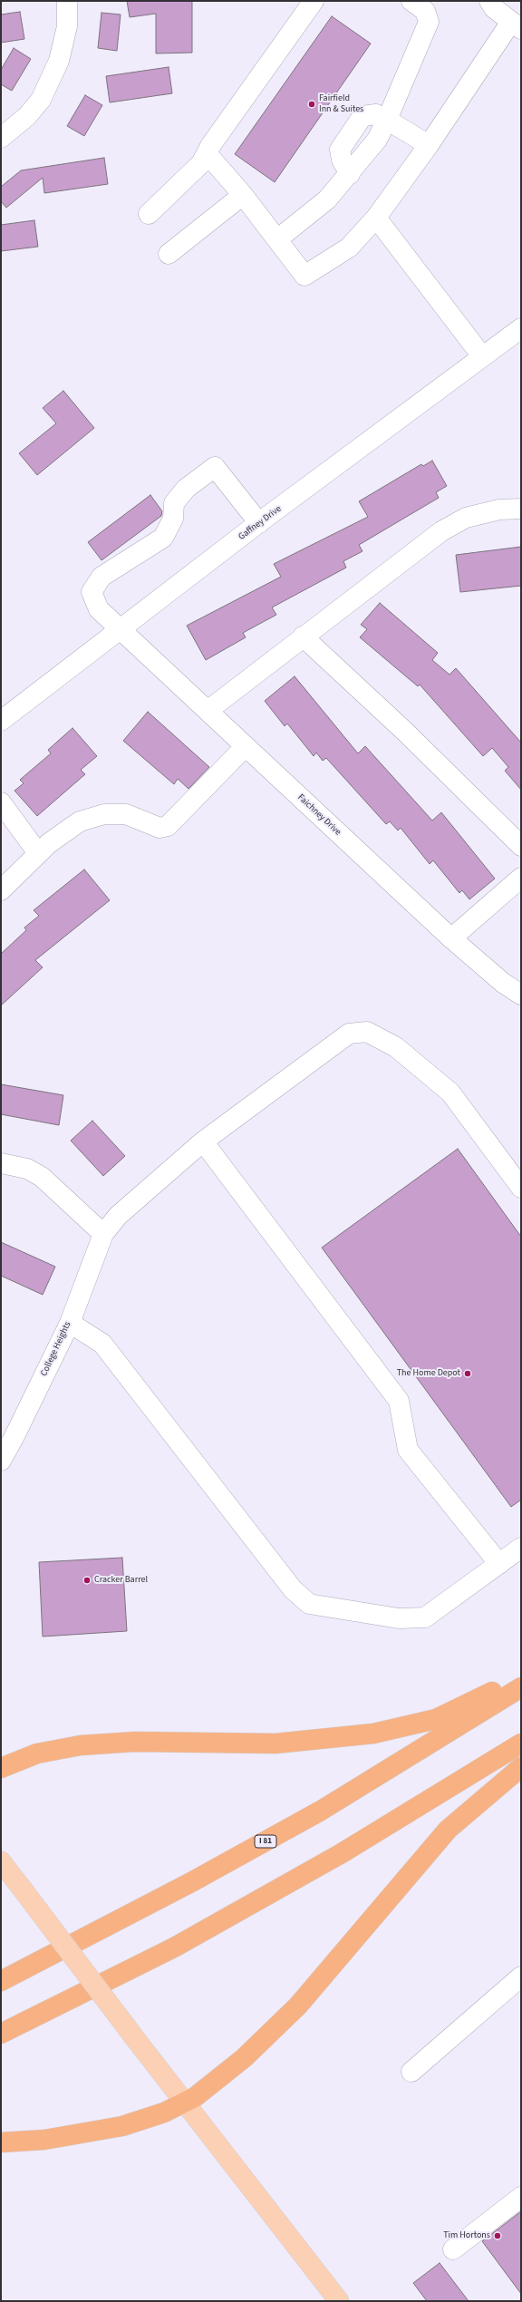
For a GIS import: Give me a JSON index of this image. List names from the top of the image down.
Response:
{
  "streets": {
    "highway": ["I 81"],
    "street": ["Gaffney Drive", "Faichney Drive", "College Heights"]
  },
  "crossings": [
    ["Gaffney Drive", "Faichney Drive"]
  ],
  "places": [
    "Fairfield Inn & Suites",
    "The Home Depot",
    "Cracker Barrel",
    "Tim Hortons"
  ]
}
